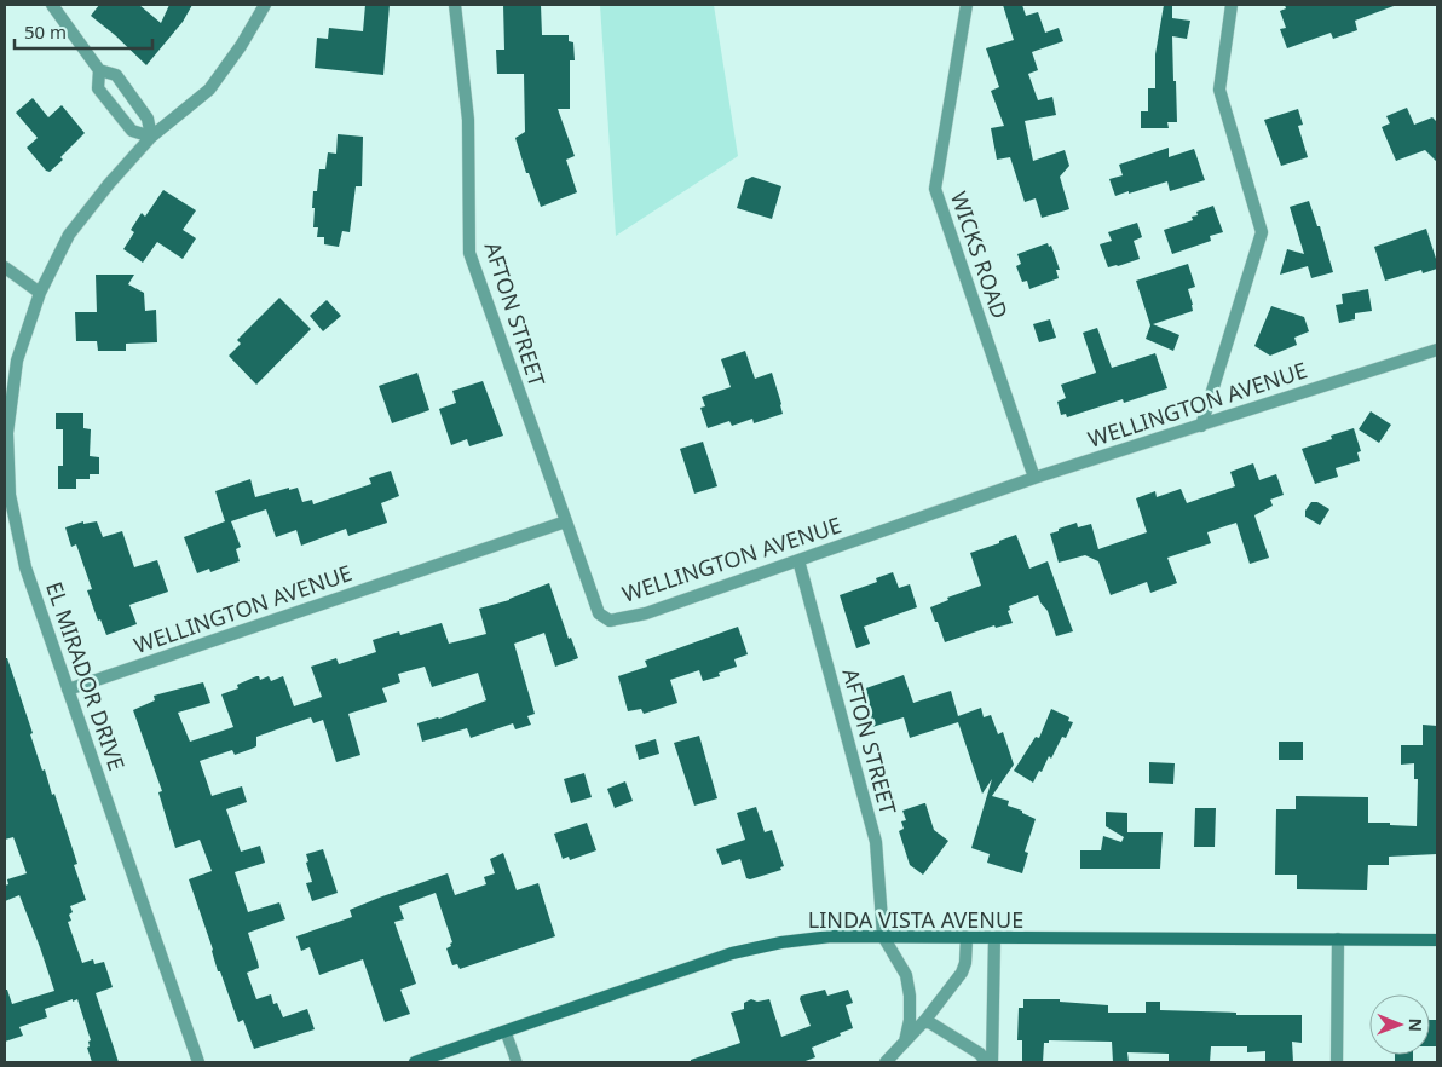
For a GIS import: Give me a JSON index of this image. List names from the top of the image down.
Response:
{
  "streets": {
    "main road": ["LINDA VISTA AVENUE"],
    "street": [
      "WICKS ROAD",
      "AFTON STREET",
      "WELLINGTON AVENUE",
      "EL MIRADOR DRIVE"
    ]
  },
  "crossings": [
    ["WICKS ROAD", "WELLINGTON AVENUE"],
    ["AFTON STREET", "WELLINGTON AVENUE"],
    ["AFTON STREET", "LINDA VISTA AVENUE"],
    ["WELLINGTON AVENUE", "EL MIRADOR DRIVE"]
  ],
  "scale_bar": "50 m",
  "north": "right"
}
